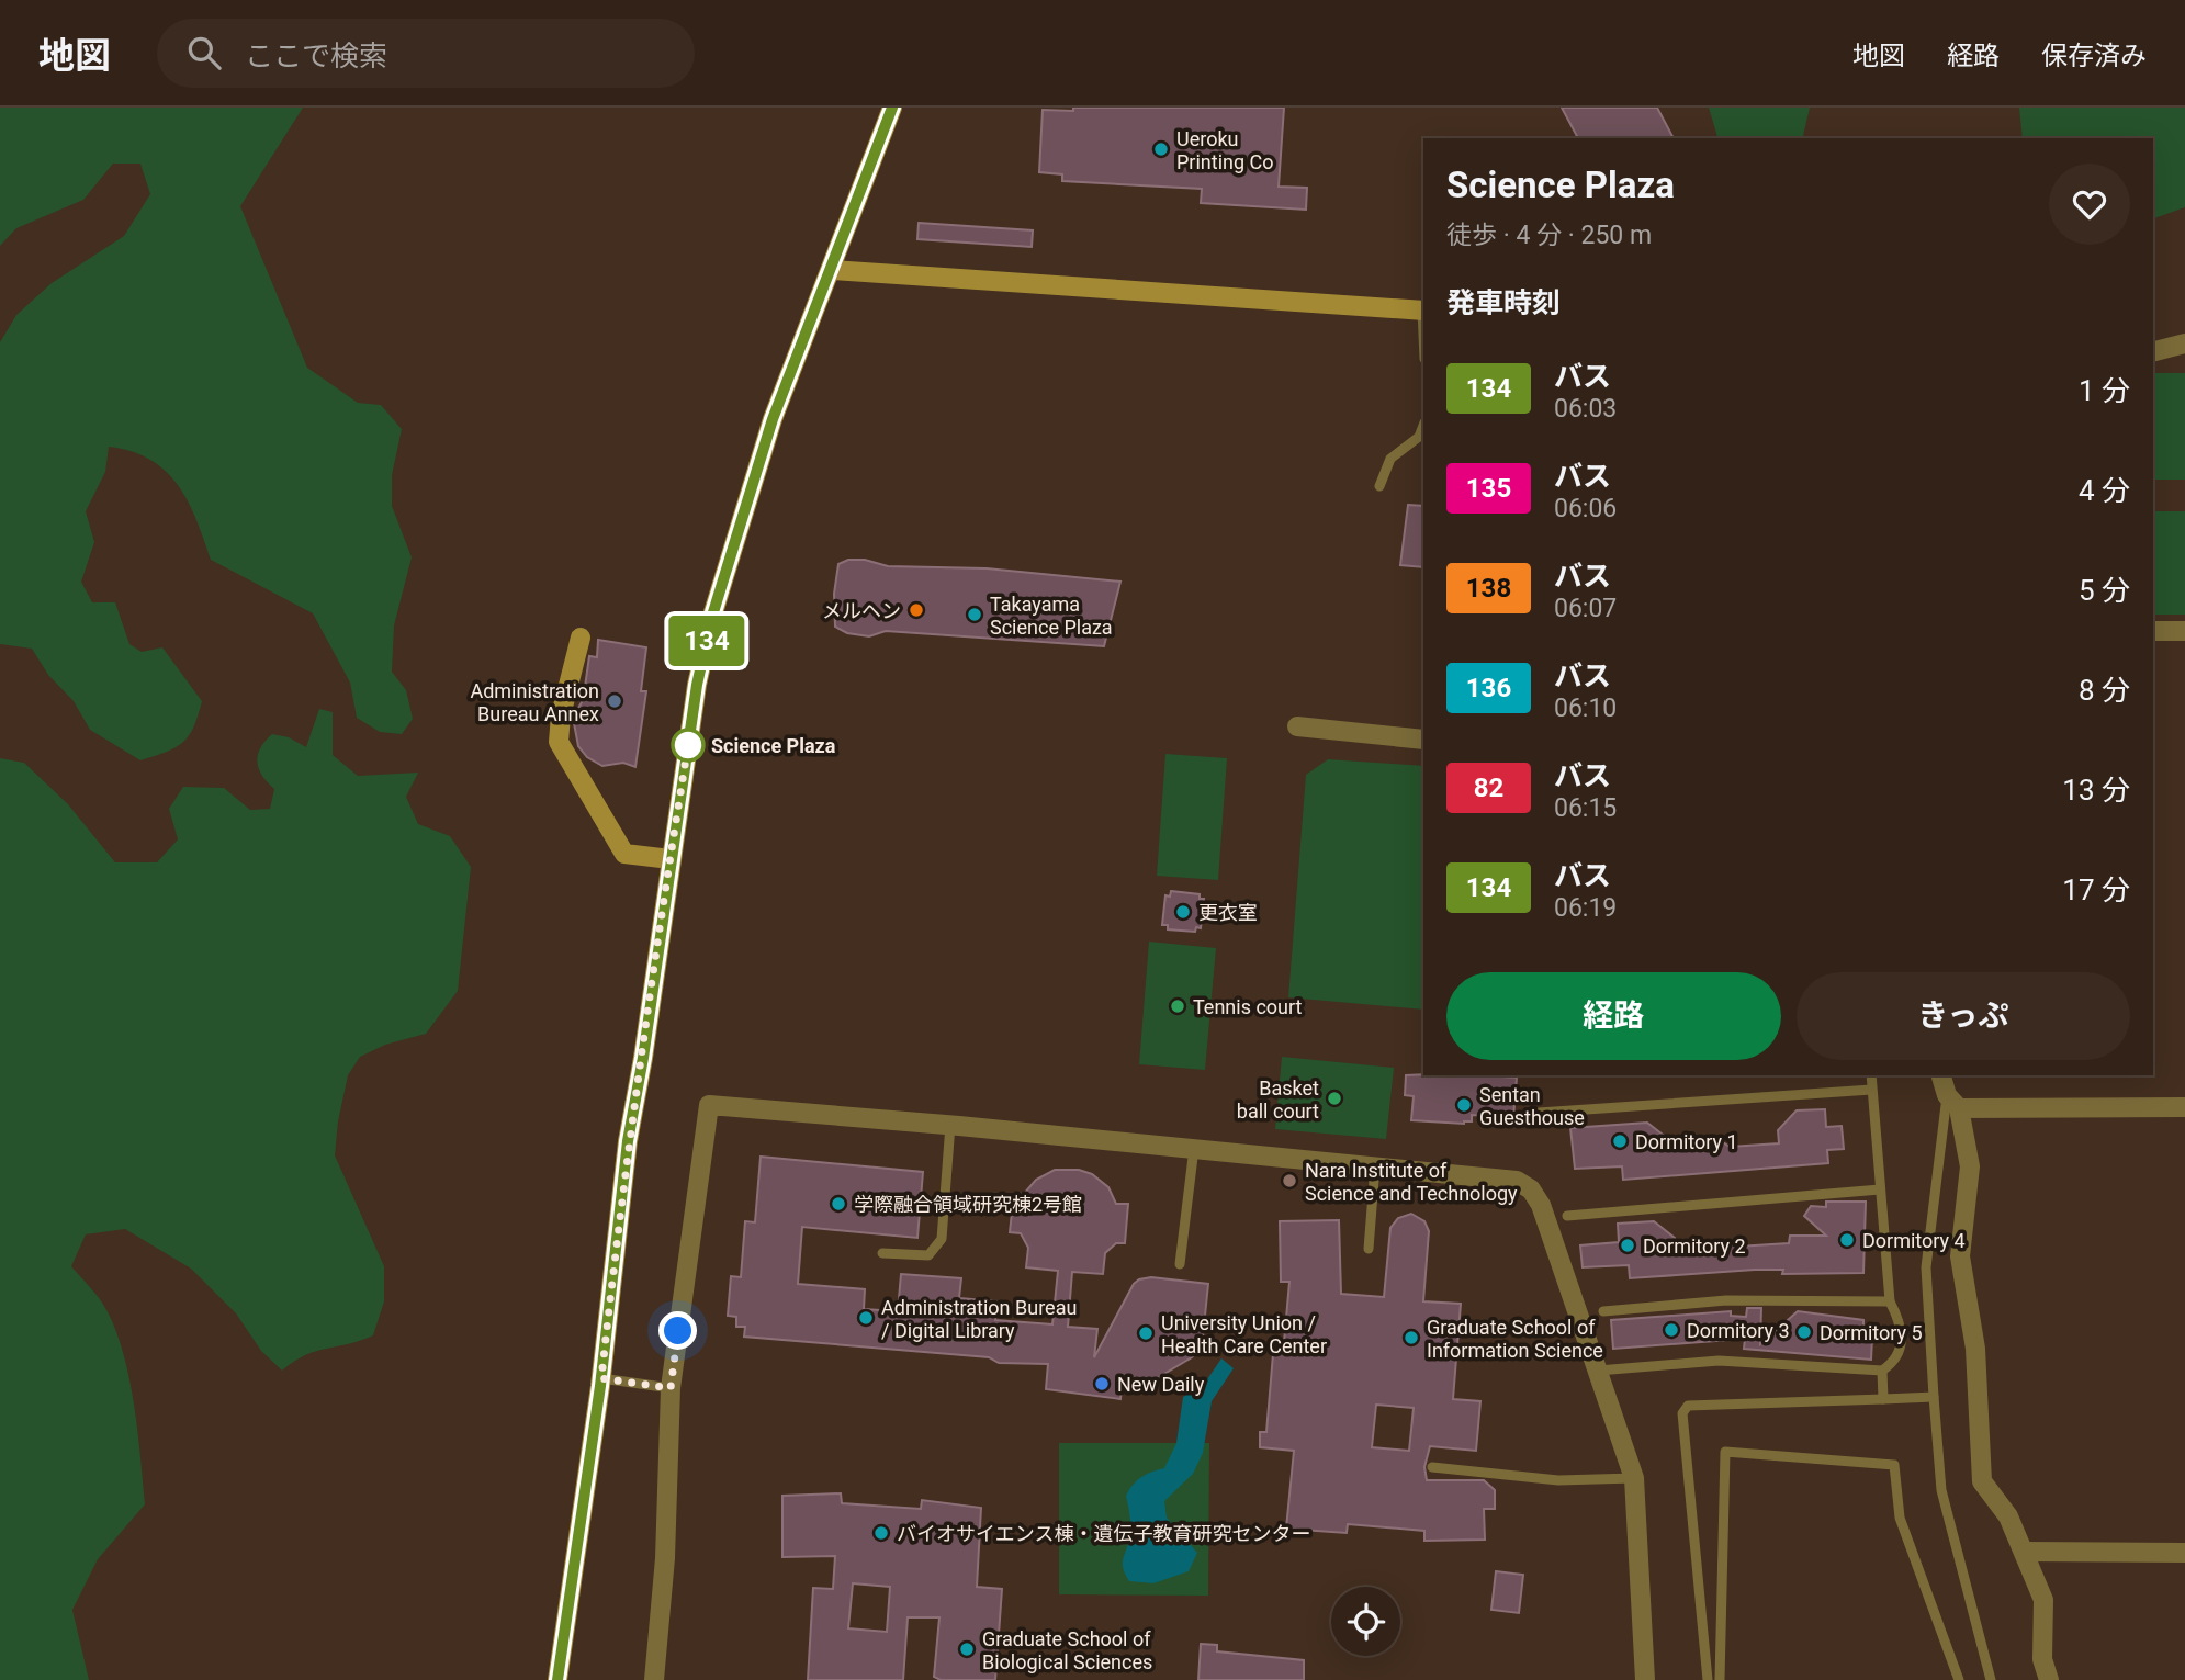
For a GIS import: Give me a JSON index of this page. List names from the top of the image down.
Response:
{
  "places": [
    "Ueroku Printing Co",
    "メルヘン",
    "Takayama Science Plaza",
    "Administration Bureau Annex",
    "Science Plaza",
    "更衣室",
    "Tennis court",
    "Basket ball court",
    "Sentan Guesthouse",
    "Dormitory 1",
    "Nara Institute of Science and Technology",
    "学際融合領域研究棟2号館",
    "Dormitory 4",
    "Dormitory 2",
    "Administration Bureau / Digital Library",
    "Dormitory 3",
    "Dormitory 5",
    "University Union / Health Care Center",
    "Graduate School of Information Science",
    "New Daily",
    "バイオサイエンス棟・遺伝子教育研究センター",
    "Graduate School of Biological Sciences"
  ],
  "lines": ["bus line 134"],
  "page": {
    "header": "地図",
    "search": "ここで検索",
    "nav": ["地図", "経路", "保存済み"],
    "on_map": "134",
    "heading": [
      ["Science Plaza", "徒歩 · 4 分 · 250 m"],
      "発車時刻"
    ],
    "list": [
      {
        "mark": "134",
        "name": "バス",
        "note": "06:03",
        "value": "1 分"
      },
      {
        "mark": "135",
        "name": "バス",
        "note": "06:06",
        "value": "4 分"
      },
      {
        "mark": "138",
        "name": "バス",
        "note": "06:07",
        "value": "5 分"
      },
      {
        "mark": "136",
        "name": "バス",
        "note": "06:10",
        "value": "8 分"
      },
      {
        "mark": "82",
        "name": "バス",
        "note": "06:15",
        "value": "13 分"
      },
      {
        "mark": "134",
        "name": "バス",
        "note": "06:19",
        "value": "17 分"
      }
    ],
    "buttons": ["経路", "きっぷ"]
  }
}
